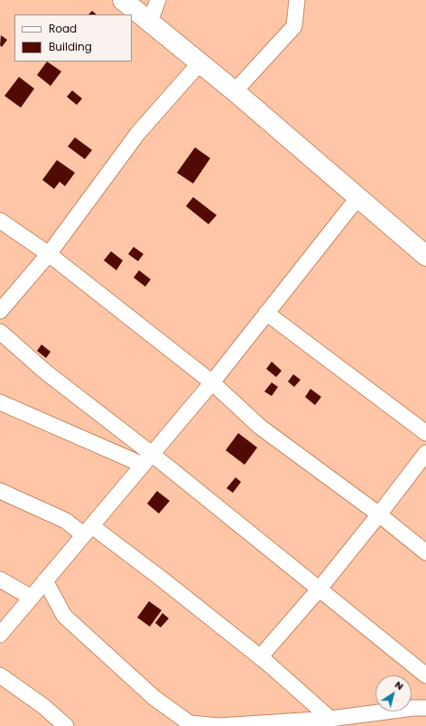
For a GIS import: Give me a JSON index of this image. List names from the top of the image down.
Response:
{
  "legend": ["Road", "Building"],
  "north": "top right"
}
